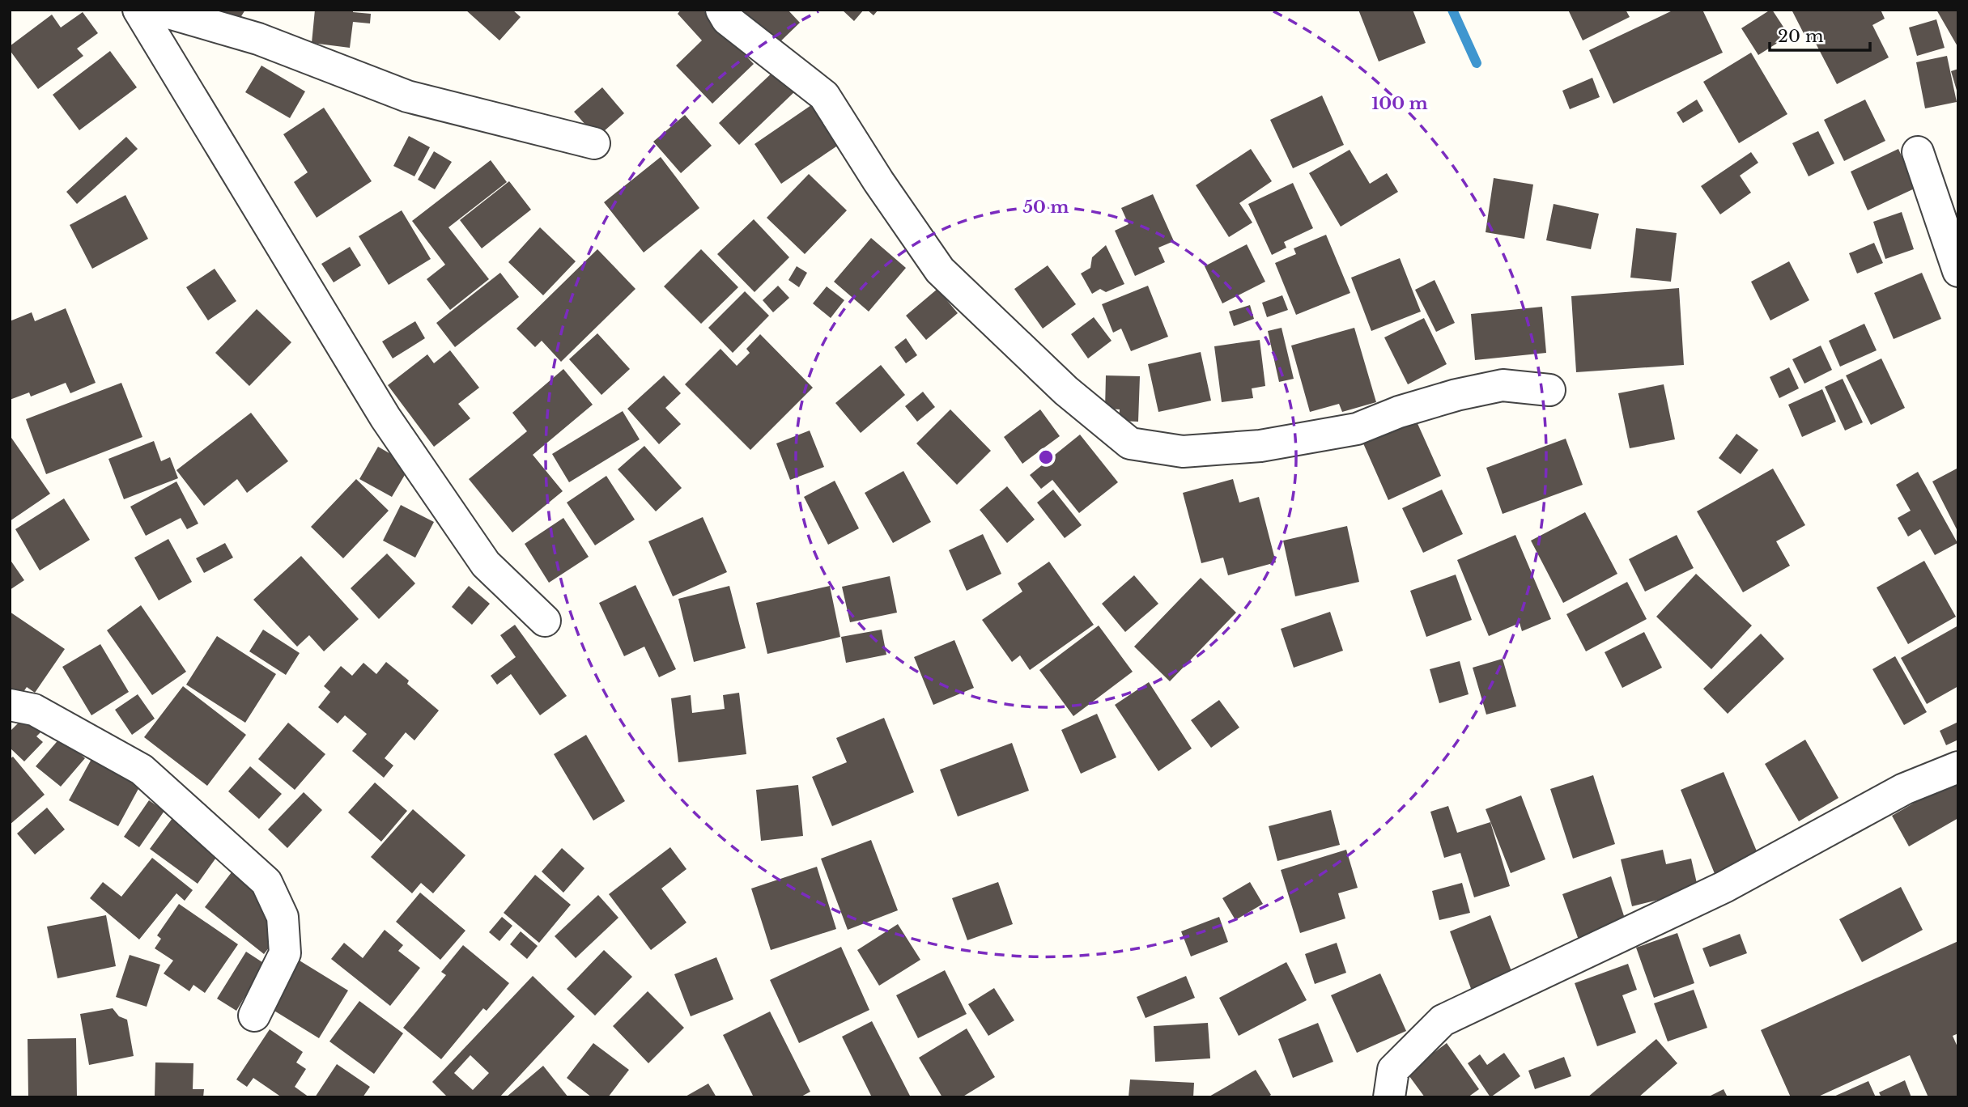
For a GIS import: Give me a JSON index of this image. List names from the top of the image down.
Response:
{
  "scale_bar": "20 m",
  "rings": ["100 m", "50 m"]
}
